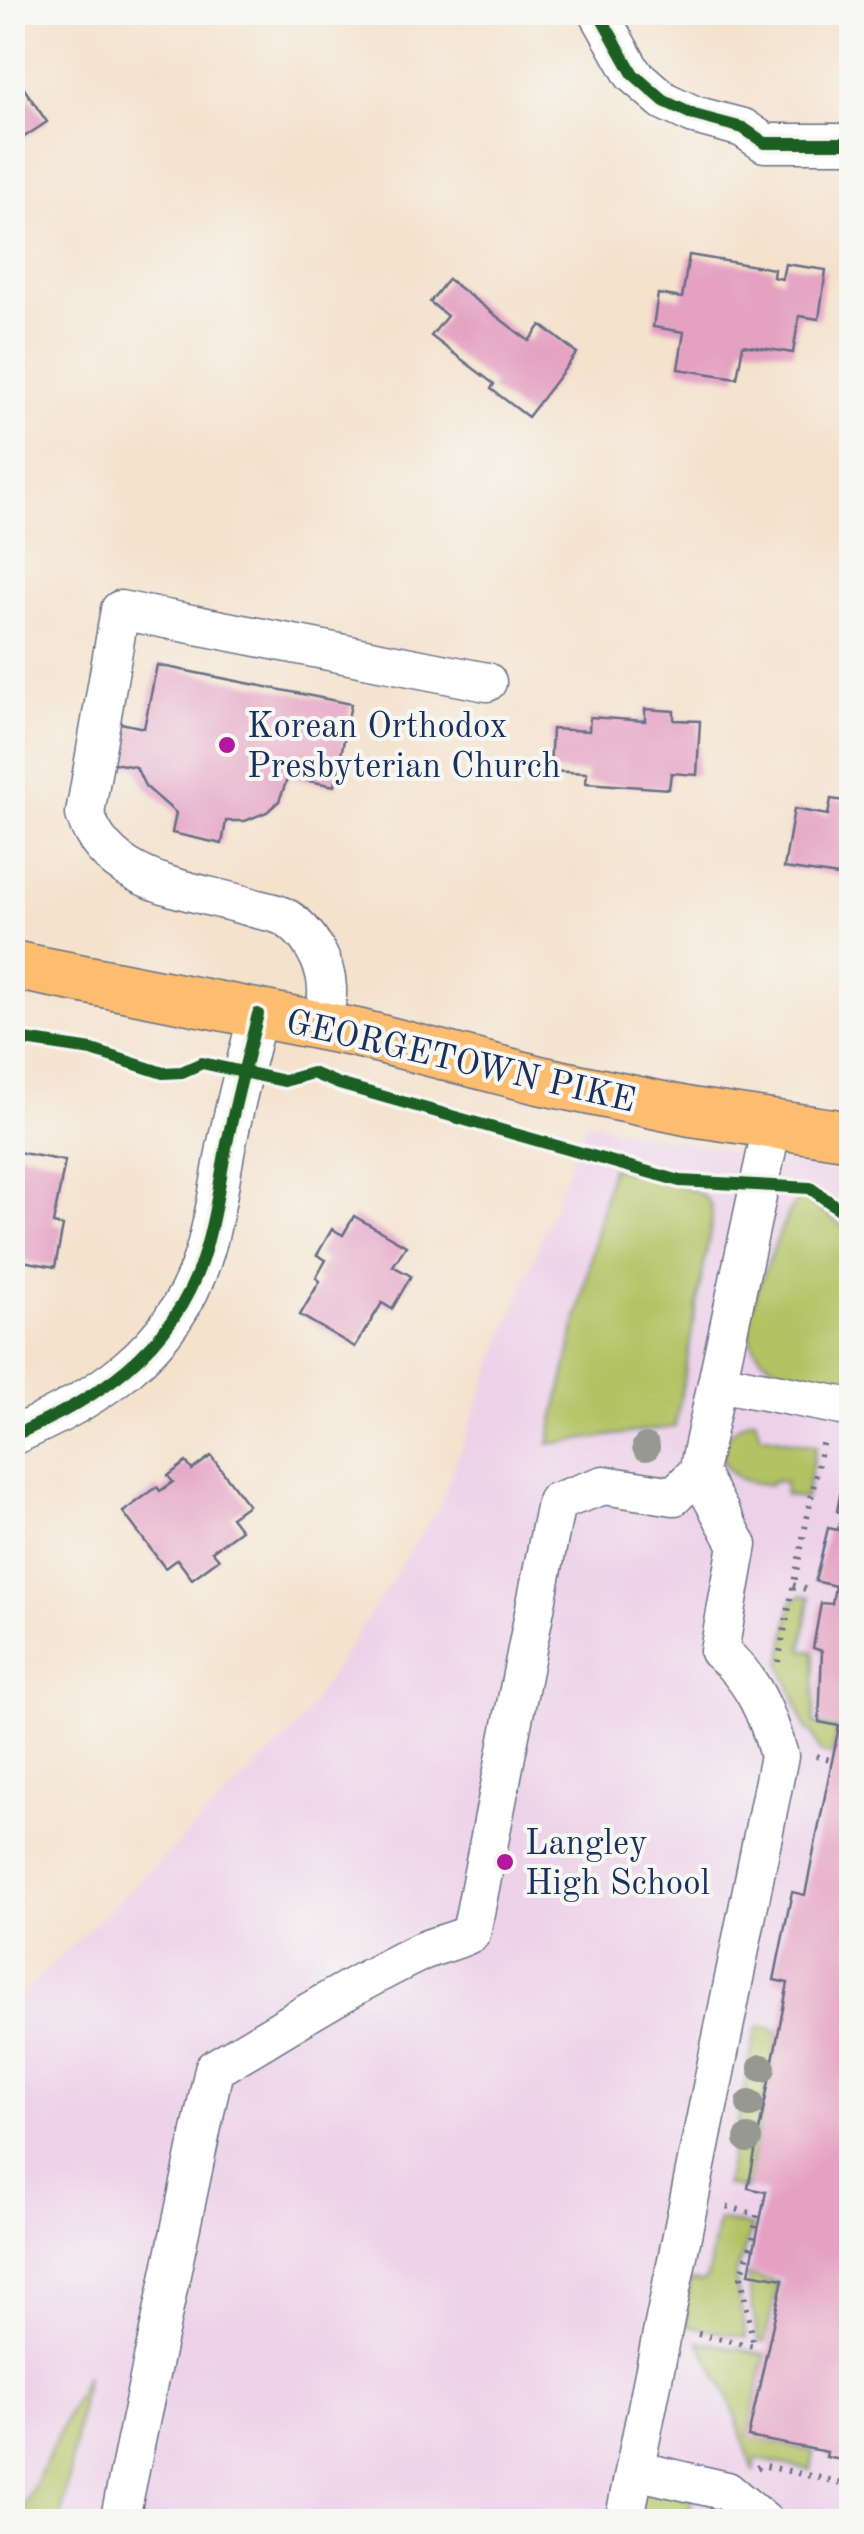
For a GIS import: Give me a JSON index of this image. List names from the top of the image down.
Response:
{
  "streets": {
    "main road": ["GEORGETOWN PIKE"]
  },
  "places": ["Korean Orthodox Presbyterian Church", "Langley High School"]
}
